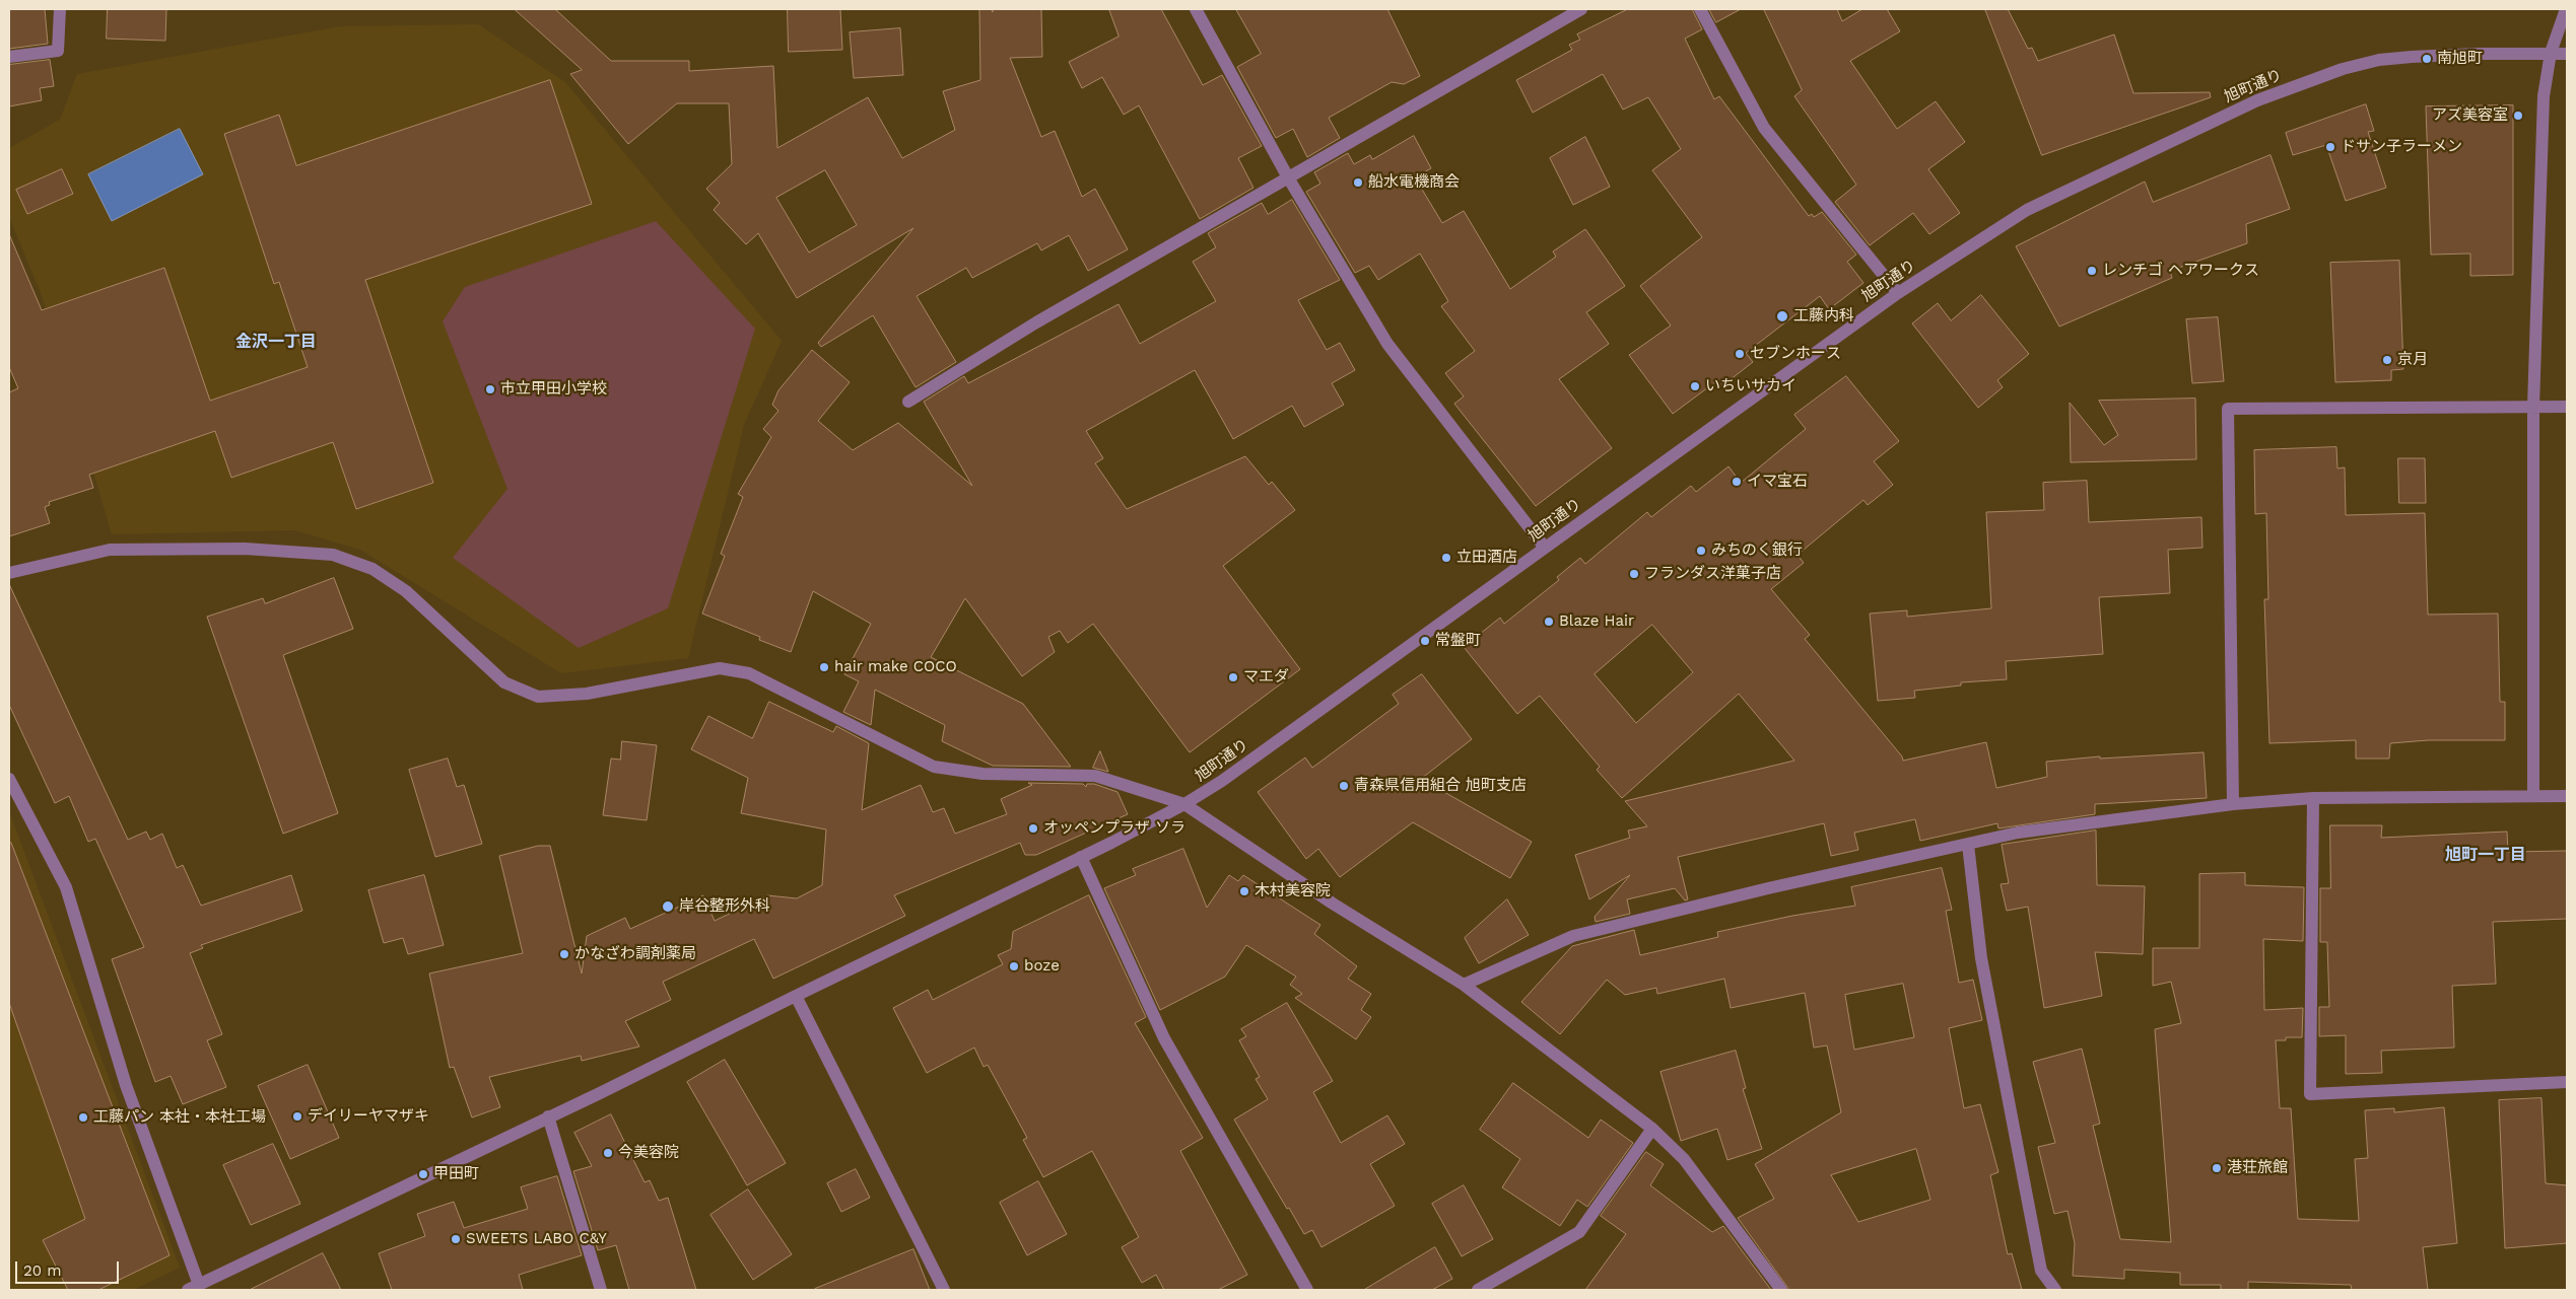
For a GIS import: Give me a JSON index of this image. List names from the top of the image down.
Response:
{
  "streets": {
    "street": ["旭町通り"]
  },
  "districts": ["金沢一丁目", "旭町一丁目"],
  "places": [
    "南旭町",
    "アズ美容室",
    "ドサン子ラーメン",
    "船水電機商会",
    "レンチゴ ヘアワークス",
    "工藤内科",
    "セブンホース",
    "京月",
    "いちいサカイ",
    "市立甲田小学校",
    "イマ宝石",
    "みちのく銀行",
    "立田酒店",
    "フランダス洋菓子店",
    "Blaze Hair",
    "常盤町",
    "hair make COCO",
    "マエダ",
    "青森県信用組合 旭町支店",
    "オッペンプラザ ソラ",
    "木村美容院",
    "岸谷整形外科",
    "かなざわ調剤薬局",
    "boze",
    "デイリーヤマザキ",
    "工藤パン 本社・本社工場",
    "今美容院",
    "港荘旅館",
    "甲田町",
    "SWEETS LABO C&Y"
  ],
  "scale_bar": "20 m"
}
